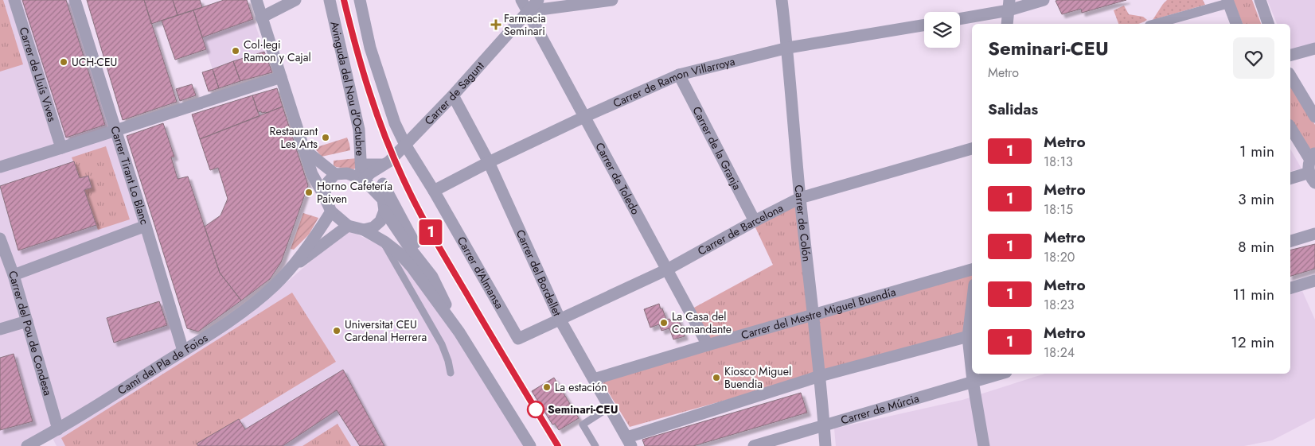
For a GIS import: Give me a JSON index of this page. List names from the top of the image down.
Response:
{
  "streets": {
    "street": [
      "Carrer de Lluís Vives",
      "Carrer de Ramon Villarroya",
      "Avinguda del Nou d'Octubre",
      "Carrer de Sagunt",
      "Carrer de la Granja",
      "Carrer Tirant Lo Blanc",
      "Carrer de Toledo",
      "Carrer de Colón",
      "Carrer de Barcelona",
      "Carrer d'Almansa",
      "Carrer del Bordellet",
      "Carrer del Mestre Miguel Buendía",
      "Carrer del Pou de Condesa",
      "Camí del Pla de Foios",
      "Carrer de Múrcia"
    ]
  },
  "crossings": [
    ["Carrer de Ramon Villarroya", "Carrer de la Granja"],
    ["Carrer de Ramon Villarroya", "Carrer de Toledo"],
    ["Carrer de Ramon Villarroya", "Carrer de Colón"],
    ["Carrer de Ramon Villarroya", "Carrer d'Almansa"],
    ["Carrer de Ramon Villarroya", "Carrer del Bordellet"],
    ["Avinguda del Nou d'Octubre", "Carrer de Sagunt"],
    ["Avinguda del Nou d'Octubre", "Camí del Pla de Foios"],
    ["Carrer de Sagunt", "Carrer de Toledo"],
    ["Carrer de Sagunt", "Carrer d'Almansa"],
    ["Carrer de Sagunt", "Carrer del Bordellet"],
    ["Carrer de Sagunt", "Camí del Pla de Foios"],
    ["Carrer de la Granja", "Carrer de Barcelona"],
    ["Carrer Tirant Lo Blanc", "Camí del Pla de Foios"],
    ["Carrer de Toledo", "Carrer de Barcelona"],
    ["Carrer de Toledo", "Carrer del Mestre Miguel Buendía"],
    ["Carrer de Colón", "Carrer de Barcelona"],
    ["Carrer de Colón", "Carrer del Mestre Miguel Buendía"],
    ["Carrer de Colón", "Carrer de Múrcia"],
    ["Carrer de Barcelona", "Carrer d'Almansa"],
    ["Carrer de Barcelona", "Carrer del Bordellet"],
    ["Carrer del Bordellet", "Carrer del Mestre Miguel Buendía"],
    ["Carrer del Pou de Condesa", "Camí del Pla de Foios"]
  ],
  "places": {
    "health": ["Farmacia Seminari"],
    "other": [
      "Col·legi Ramon y Cajal",
      "UCH-CEU",
      "Restaurant Les Arts",
      "Horno Cafetería Paiven",
      "La Casa del Comandante",
      "Universitat CEU Cardenal Herrera",
      "Kiosco Miguel Buendia",
      "La estación",
      "Seminari-CEU"
    ]
  },
  "lines": ["metro line 1"],
  "page": {
    "on_map": "1",
    "heading": [
      ["Seminari-CEU", "Metro"],
      "Salidas"
    ],
    "list": [
      {
        "mark": "1",
        "name": "Metro",
        "note": "18:13",
        "value": "1 min"
      },
      {
        "mark": "1",
        "name": "Metro",
        "note": "18:15",
        "value": "3 min"
      },
      {
        "mark": "1",
        "name": "Metro",
        "note": "18:20",
        "value": "8 min"
      },
      {
        "mark": "1",
        "name": "Metro",
        "note": "18:23",
        "value": "11 min"
      },
      {
        "mark": "1",
        "name": "Metro",
        "note": "18:24",
        "value": "12 min"
      }
    ]
  }
}
